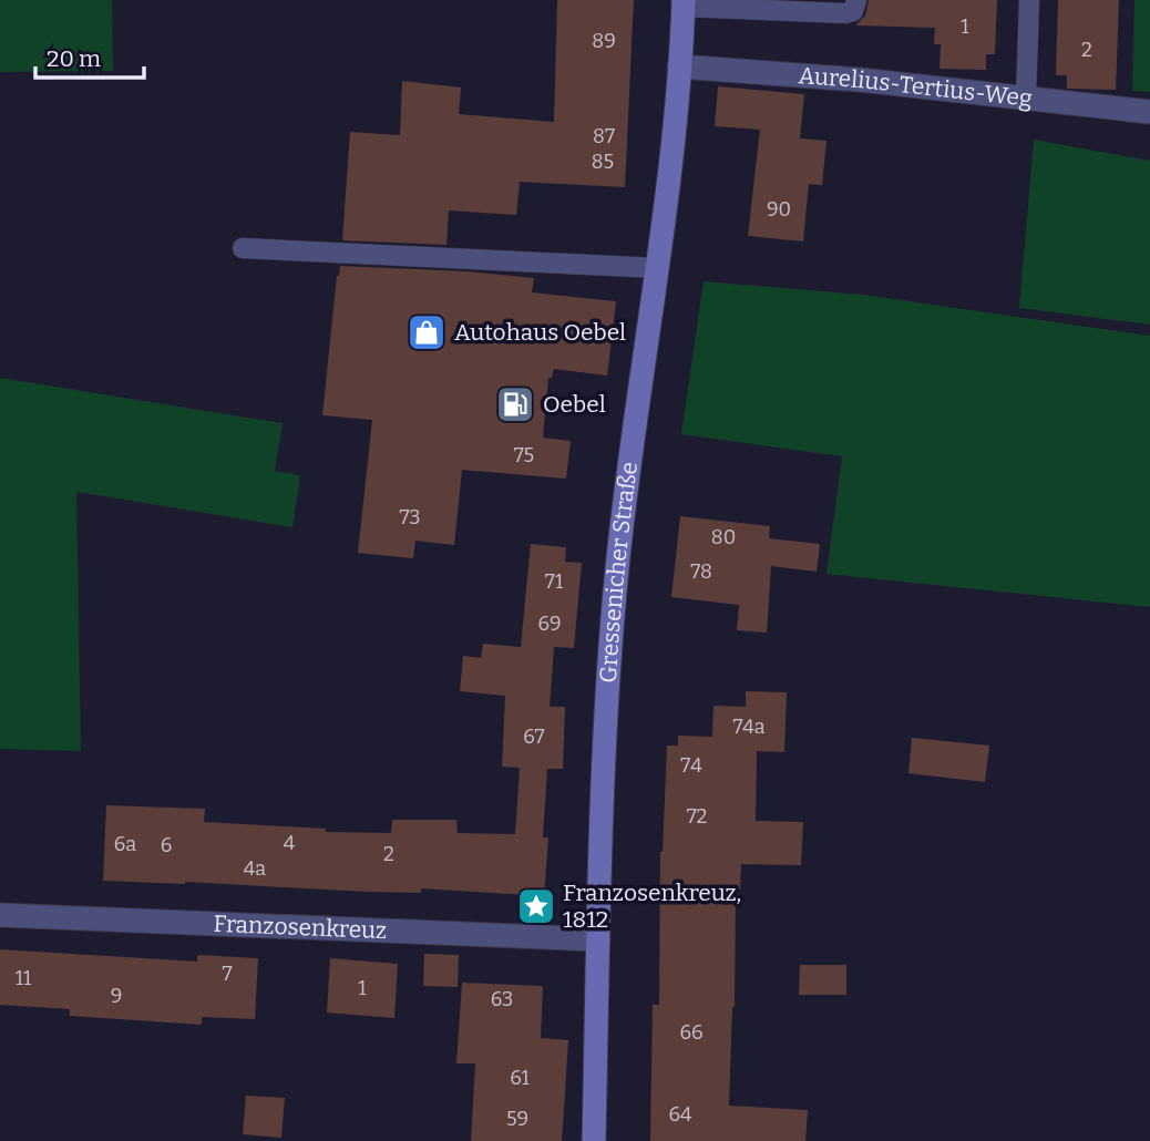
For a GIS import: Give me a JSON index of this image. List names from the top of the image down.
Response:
{
  "streets": {
    "main road": ["Gressenicher Straße"],
    "street": ["Aurelius-Tertius-Weg", "Franzosenkreuz"]
  },
  "crossings": [
    ["Aurelius-Tertius-Weg", "Gressenicher Straße"],
    ["Gressenicher Straße", "Franzosenkreuz"]
  ],
  "places": {
    "shop": ["Autohaus Oebel"],
    "fuel station": ["Oebel"],
    "place": ["Franzosenkreuz, 1812"]
  },
  "house_numbers": [
    "1",
    "89",
    "2",
    "87",
    "85",
    "90",
    "75",
    "73",
    "80",
    "78",
    "71",
    "69",
    "74a",
    "67",
    "74",
    "72",
    "4",
    "6a",
    "6",
    "2",
    "4a",
    "7",
    "11",
    "1",
    "9",
    "63",
    "66",
    "61",
    "64",
    "59"
  ],
  "scale_bar": "20 m"
}
